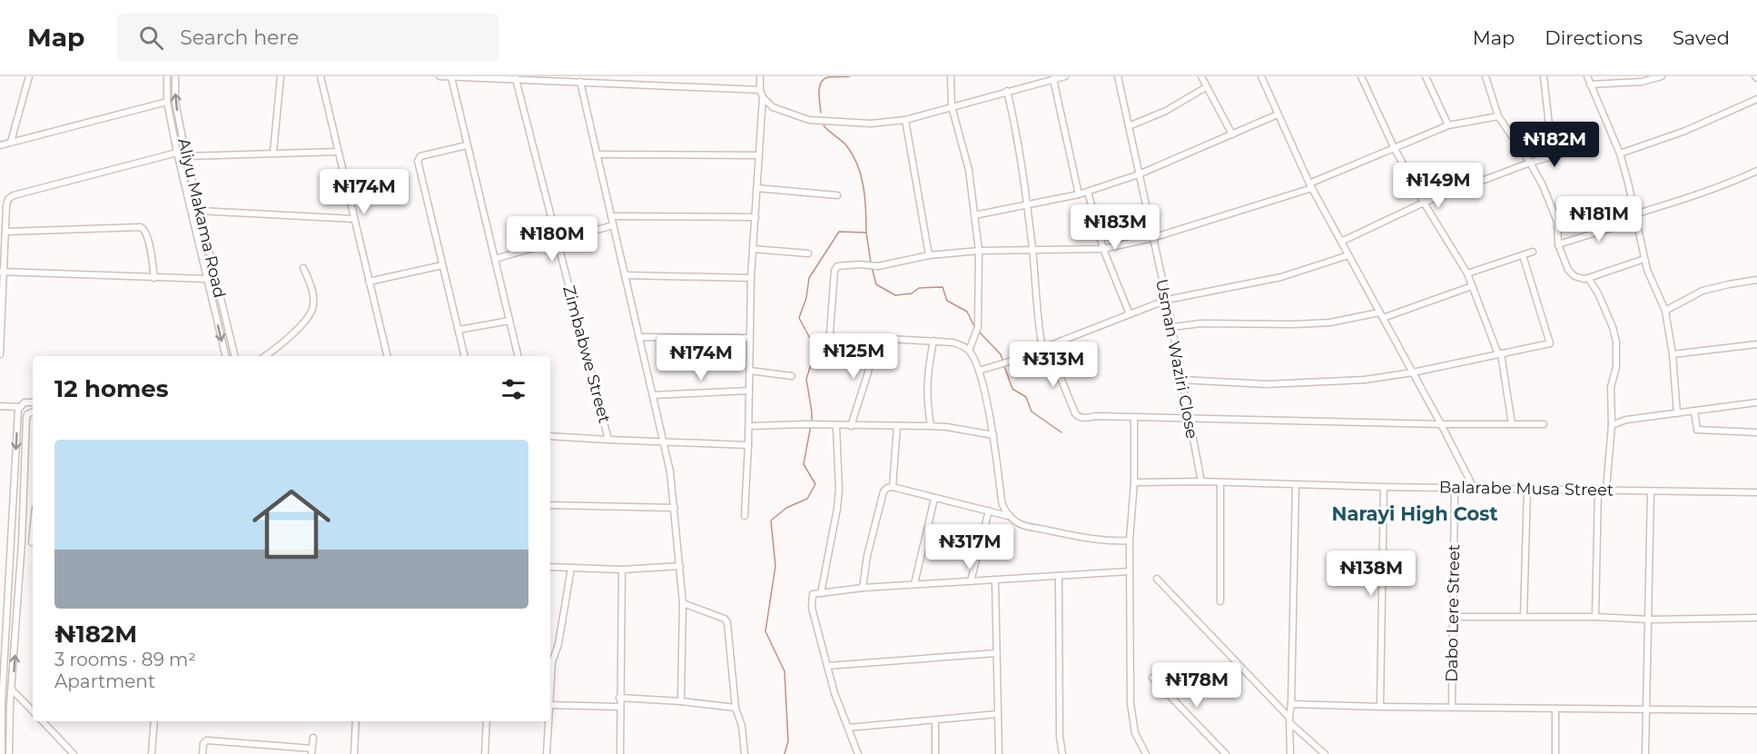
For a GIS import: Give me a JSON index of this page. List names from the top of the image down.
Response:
{
  "streets": {
    "street": [
      "Aliyu Makama Road",
      "Zimbabwe Street",
      "Usman Waziri Close",
      "Balarabe Musa Street",
      "Dabo Lere Street"
    ]
  },
  "crossings": [
    ["Usman Waziri Close", "Balarabe Musa Street"],
    ["Balarabe Musa Street", "Dabo Lere Street"]
  ],
  "districts": ["Narayi High Cost"],
  "page": {
    "header": "Map",
    "search": "Search here",
    "nav": ["Map", "Directions", "Saved"],
    "price": [
      "₦182M",
      "₦149M",
      "₦174M",
      "₦181M",
      "₦183M",
      "₦180M",
      "₦125M",
      "₦174M",
      "₦313M",
      "₦317M",
      "₦138M",
      "₦178M"
    ],
    "heading": "12 homes",
    "list": [
      {
        "name": "₦182M",
        "note": "3 rooms · 89 m² · Apartment"
      }
    ]
  }
}
